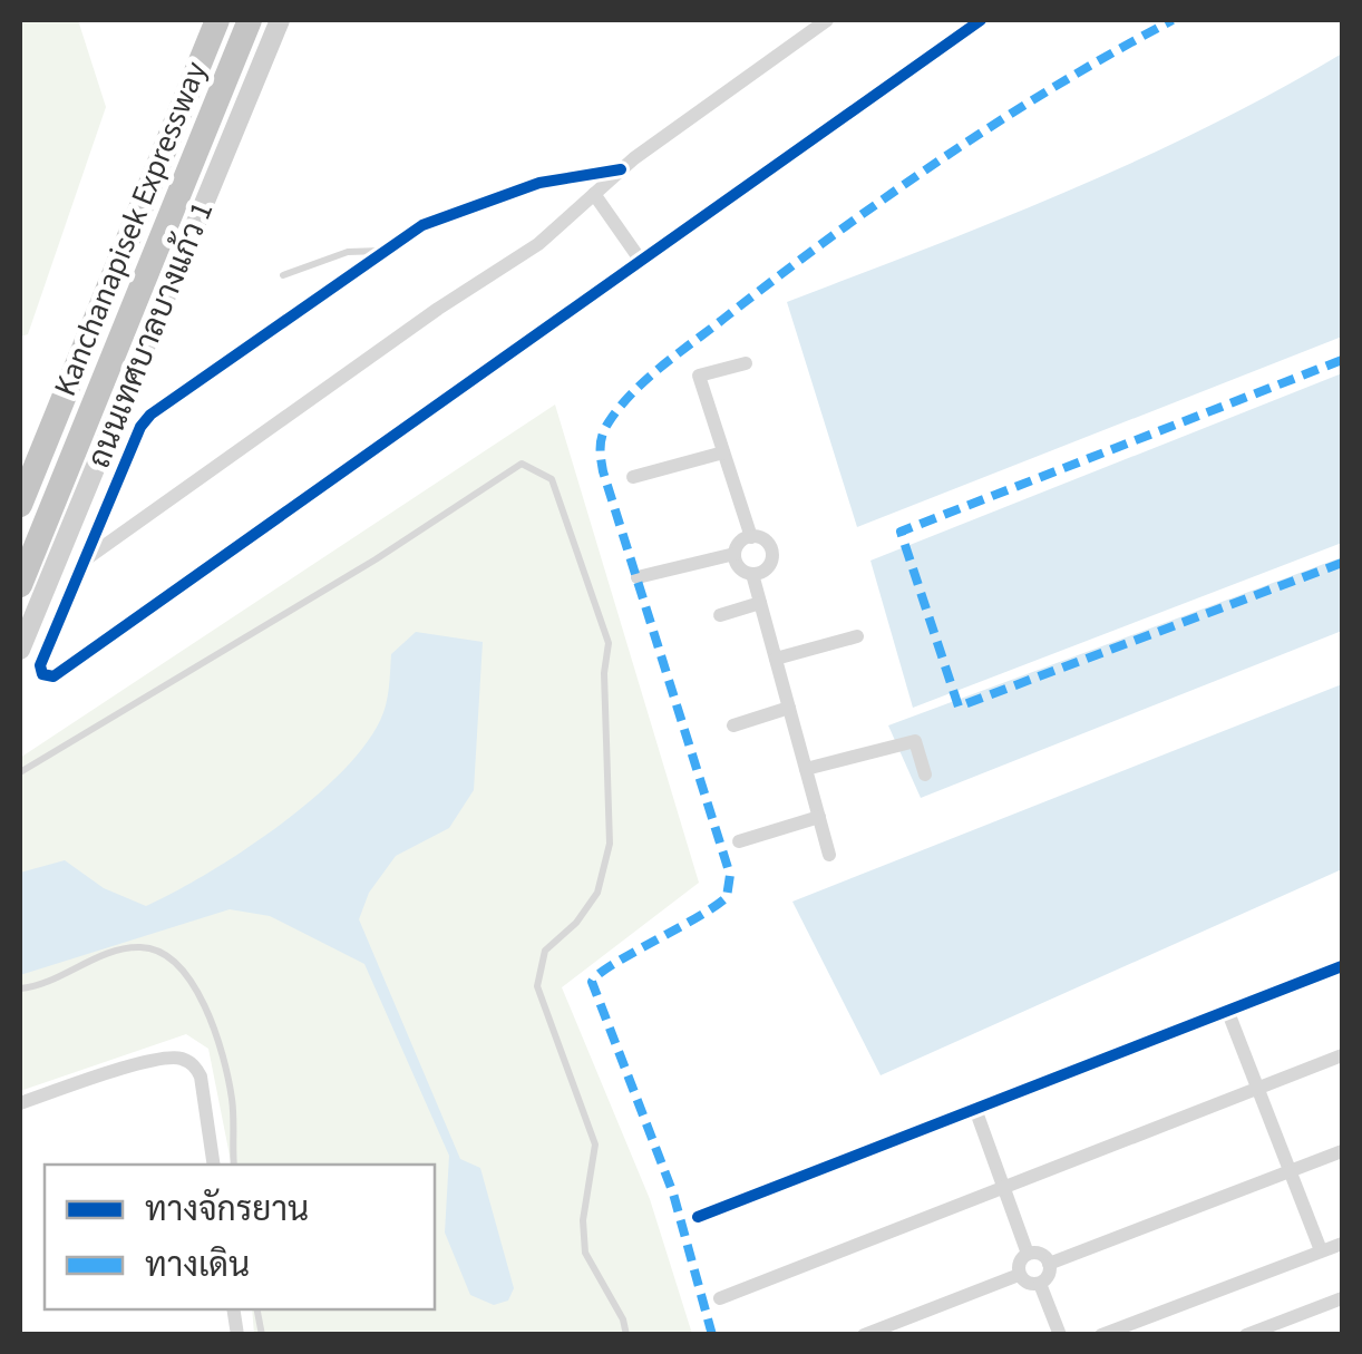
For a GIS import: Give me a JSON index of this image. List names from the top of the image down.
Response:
{
  "streets": {
    "highway": ["Kanchanapisek Expressway"],
    "main road": ["ถนนเทศบาลบางแก้ว 1"]
  },
  "legend": ["ทางจักรยาน", "ทางเดิน"]
}
